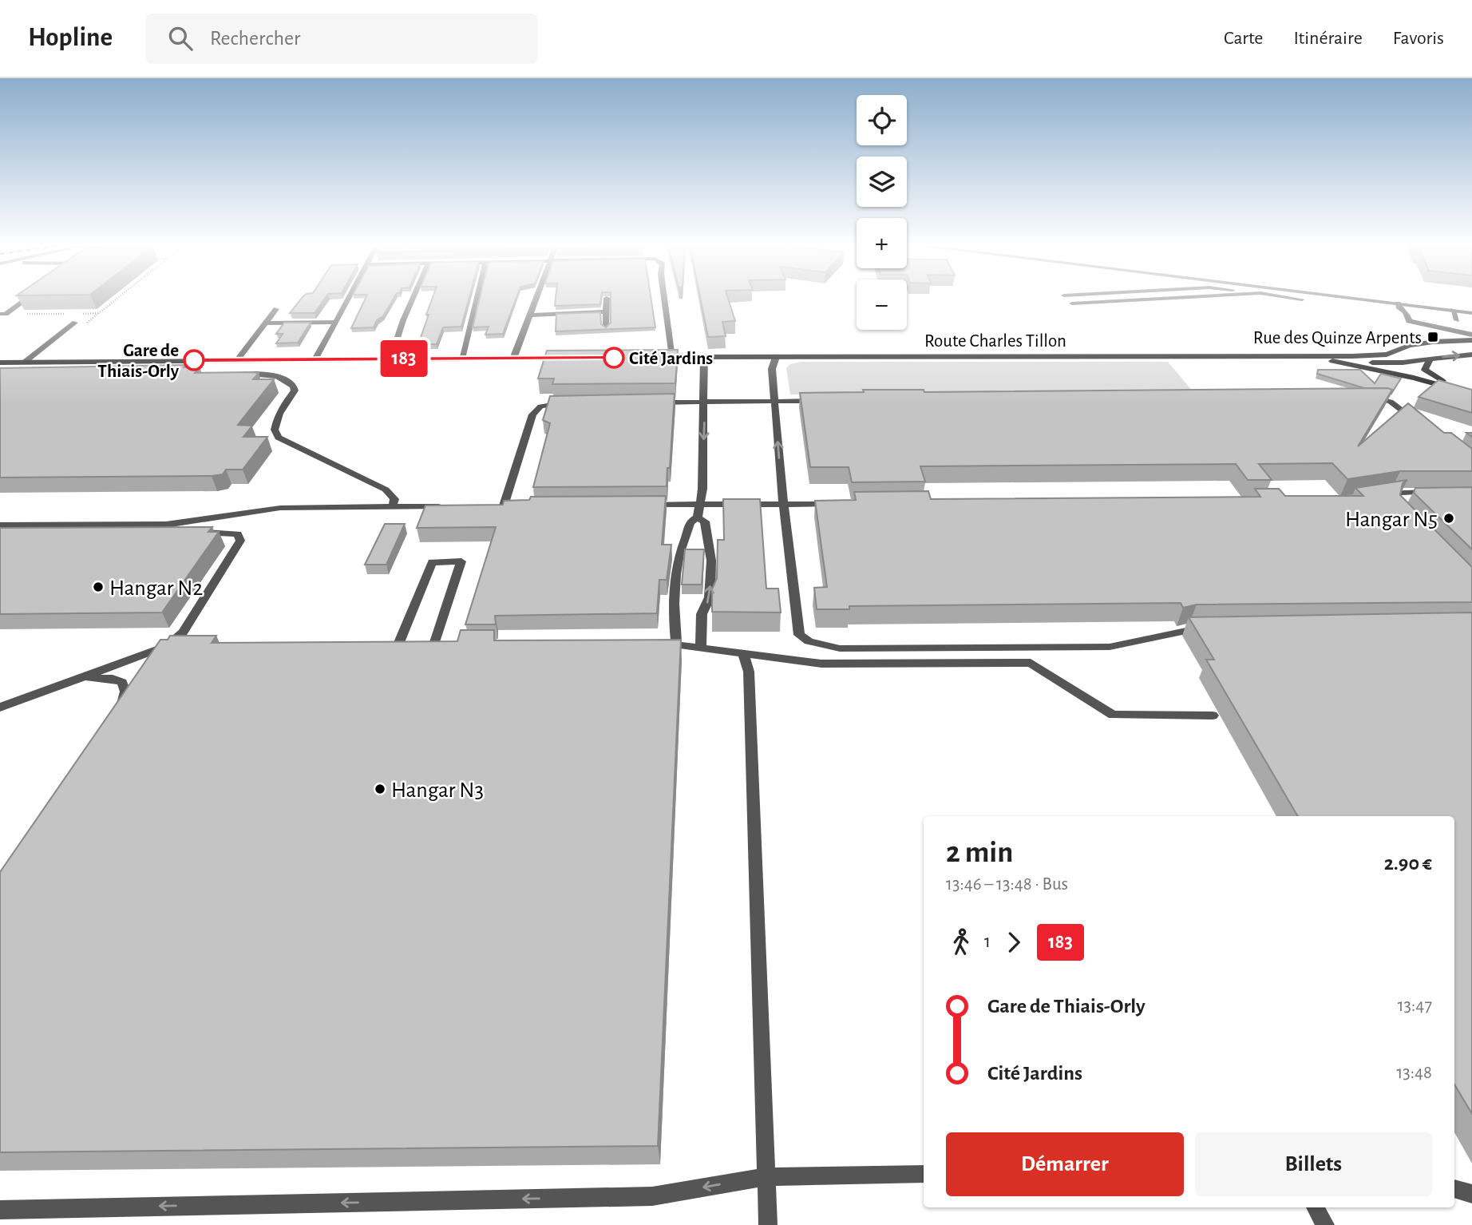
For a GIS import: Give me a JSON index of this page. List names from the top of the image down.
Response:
{
  "streets": {
    "main road": ["Route Charles Tillon"]
  },
  "places": {
    "transit": ["Rue des Quinze Arpents"],
    "other": [
      "Cité Jardins",
      "Gare de Thiais-Orly",
      "Hangar N5",
      "Hangar N2",
      "Hangar N3"
    ]
  },
  "lines": ["bus line 183"],
  "page": {
    "header": "Hopline",
    "search": "Rechercher",
    "nav": ["Carte", "Itinéraire", "Favoris"],
    "on_map": "183",
    "map_buttons": ["+", "−"],
    "heading": ["2 min", "13:46 – 13:48 · Bus", "2.90 €"],
    "legs": ["1", "183"],
    "list": [
      {
        "name": "Gare de Thiais-Orly",
        "value": "13:47"
      },
      {
        "name": "Cité Jardins",
        "value": "13:48"
      }
    ],
    "buttons": ["Démarrer", "Billets"]
  }
}
